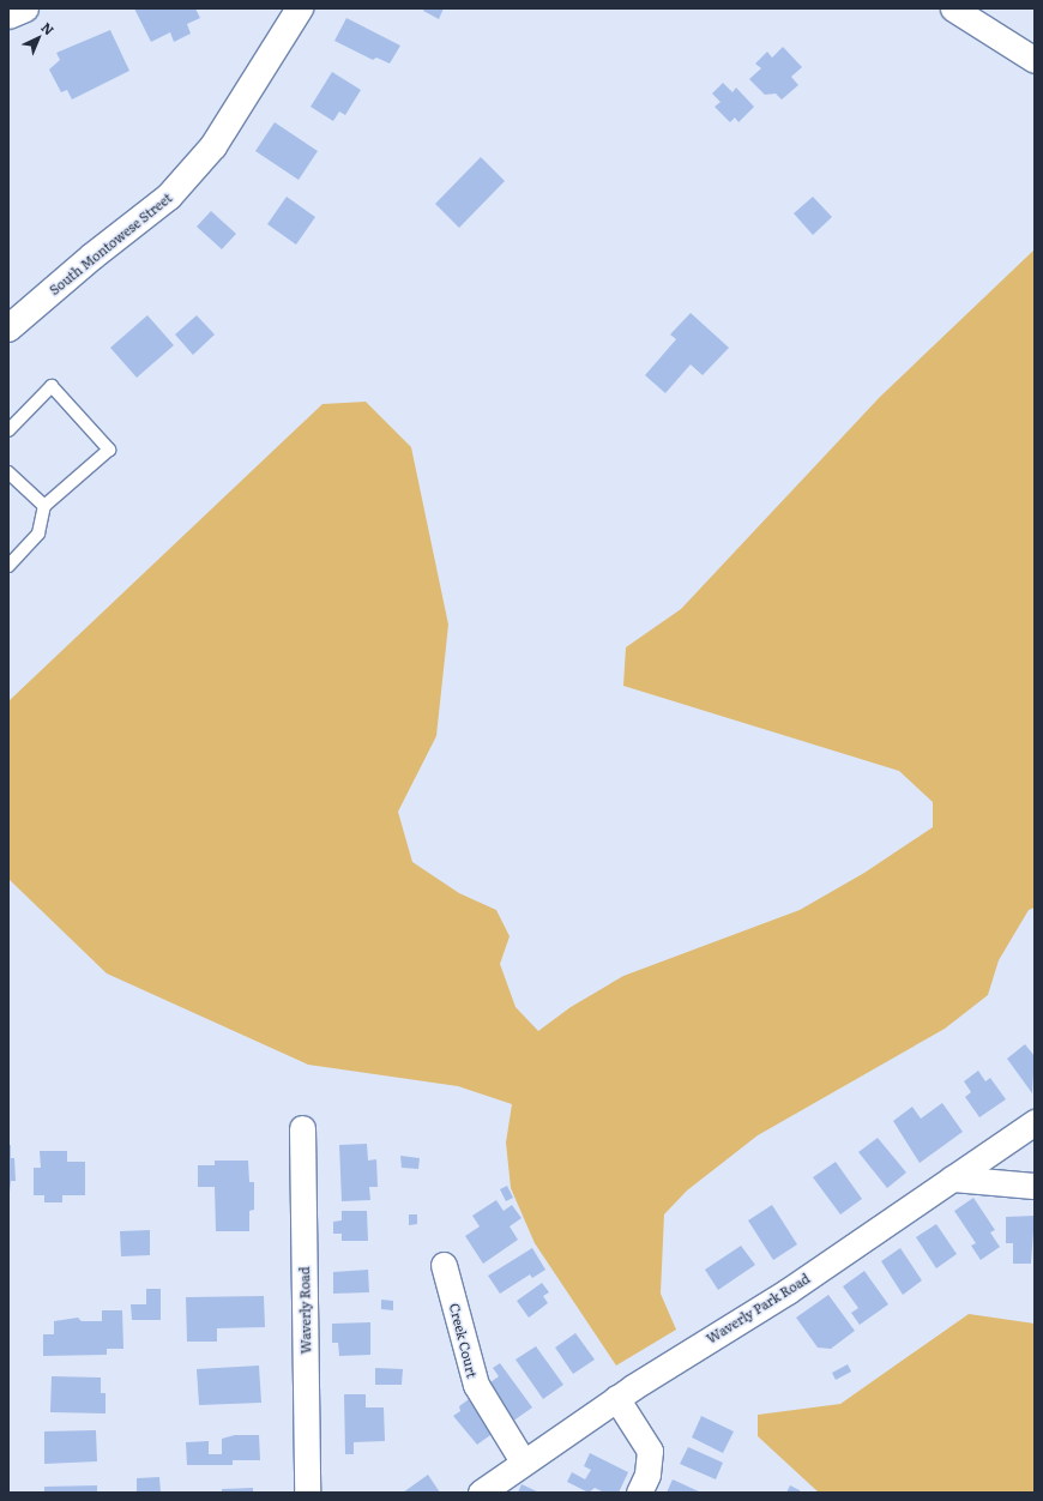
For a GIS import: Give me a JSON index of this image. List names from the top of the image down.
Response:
{
  "streets": {
    "main road": ["South Montowese Street"],
    "street": ["Waverly Park Road", "Waverly Road", "Creek Court"]
  },
  "crossings": [
    ["Waverly Park Road", "Creek Court"]
  ],
  "north": "top right"
}
